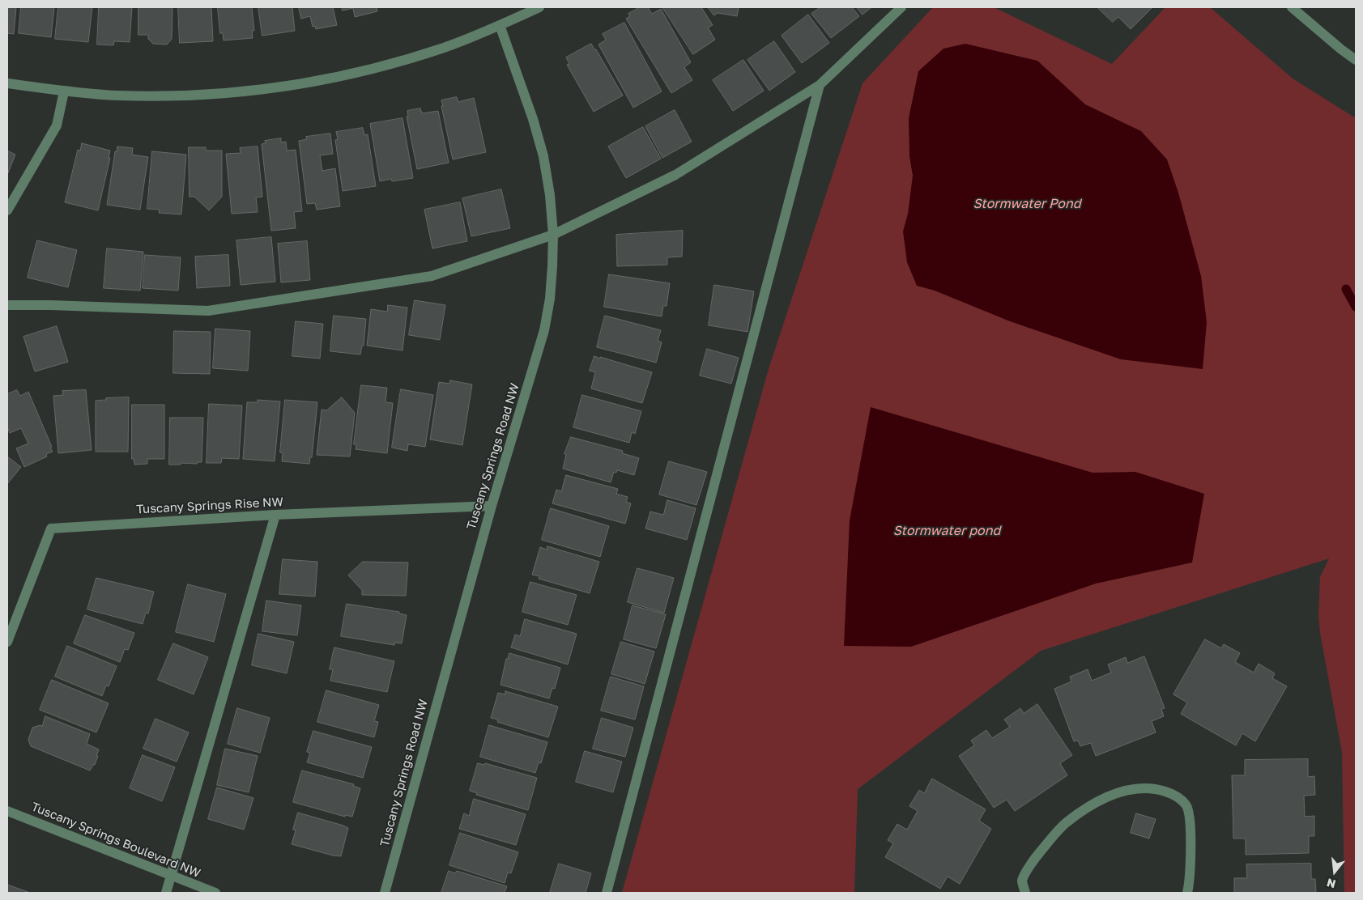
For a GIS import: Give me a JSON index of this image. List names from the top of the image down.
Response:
{
  "streets": {
    "street": ["Tuscany Springs Road NW", "Tuscany Springs Rise NW", "Tuscany Springs Boulevard NW"]
  },
  "crossings": [
    ["Tuscany Springs Road NW", "Tuscany Springs Rise NW"]
  ],
  "water": ["Stormwater Pond", "Stormwater pond"],
  "north": "bottom"
}
